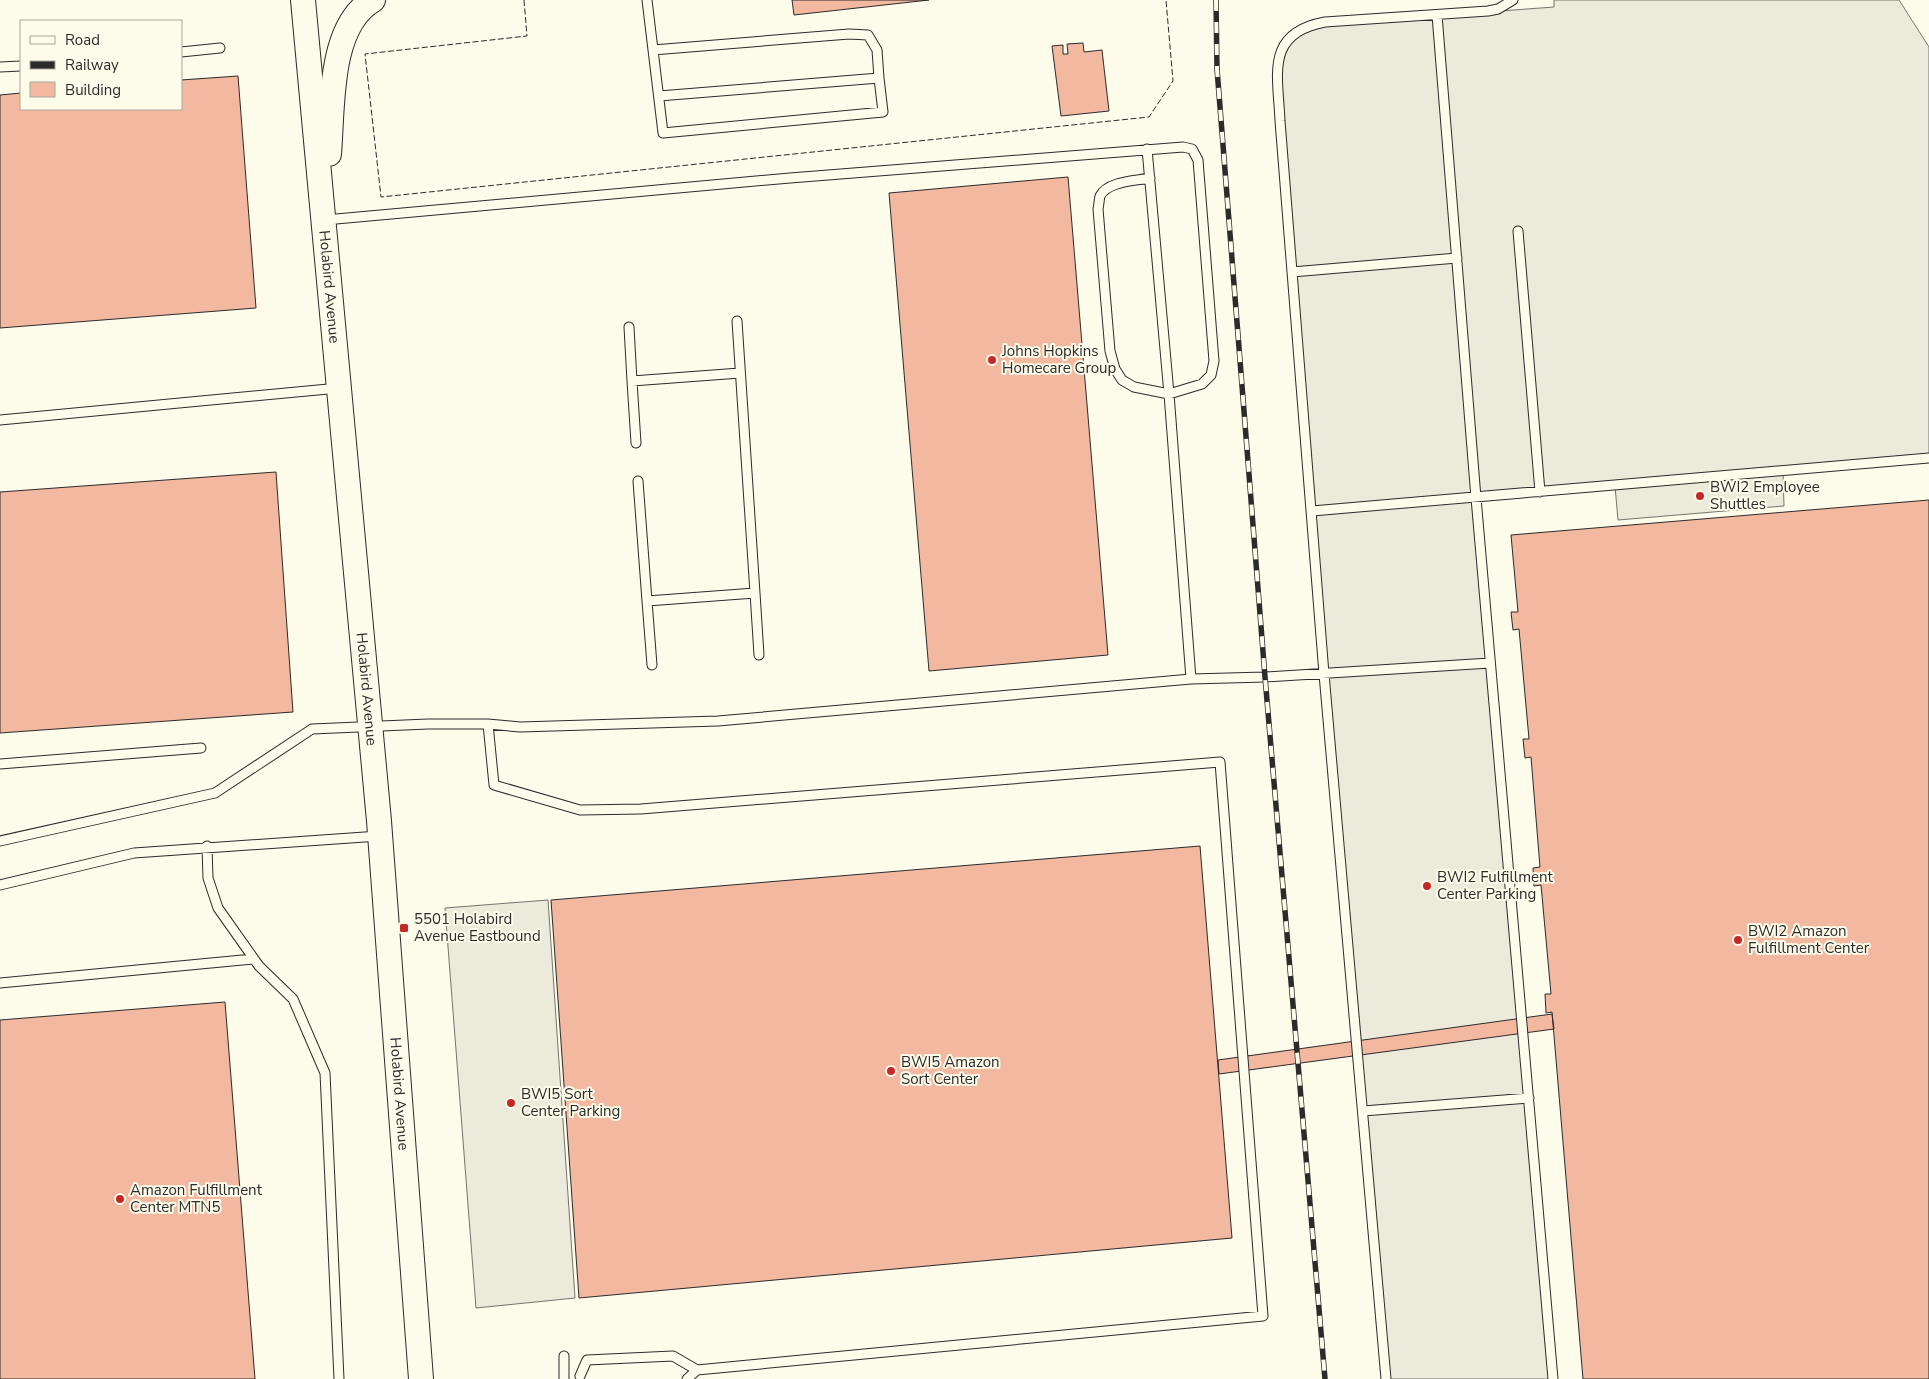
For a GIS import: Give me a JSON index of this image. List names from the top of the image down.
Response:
{
  "streets": {
    "main road": ["Holabird Avenue"]
  },
  "places": {
    "other": [
      "Johns Hopkins Homecare Group",
      "BWI2 Employee Shuttles",
      "BWI2 Fulfillment Center Parking",
      "BWI2 Amazon Fulfillment Center",
      "BWI5 Amazon Sort Center",
      "BWI5 Sort Center Parking",
      "Amazon Fulfillment Center MTN5"
    ],
    "transit": ["5501 Holabird Avenue Eastbound"]
  },
  "legend": ["Road", "Railway", "Building"]
}
